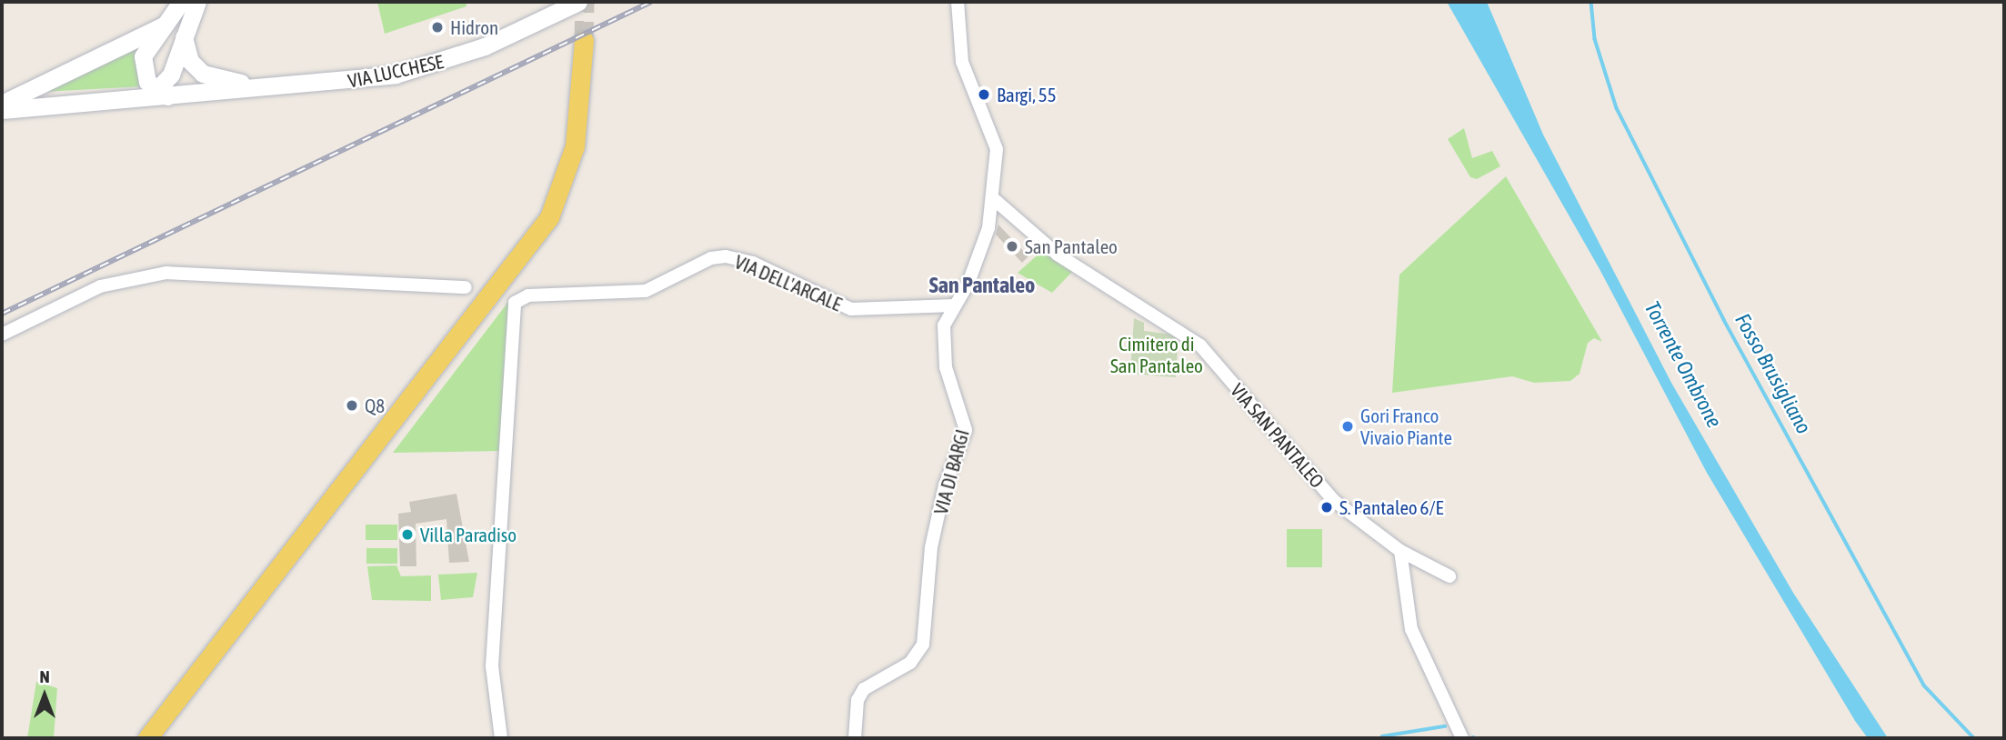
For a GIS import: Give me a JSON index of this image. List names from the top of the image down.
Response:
{
  "streets": {
    "street": [
      "VIA LUCCHESE",
      "VIA DELL'ARCALE",
      "VIA SAN PANTALEO",
      "VIA DI BARGI"
    ]
  },
  "crossings": [
    ["VIA DELL'ARCALE", "VIA DI BARGI"],
    ["VIA SAN PANTALEO", "VIA DI BARGI"]
  ],
  "districts": ["San Pantaleo"],
  "water": ["Torrente Ombrone", "Fosso Brusigliano"],
  "parks": ["Cimitero di San Pantaleo"],
  "places": [
    "Hidron",
    "Bargi, 55",
    "San Pantaleo",
    "Q8",
    "Gori Franco Vivaio Piante",
    "S. Pantaleo 6/E",
    "Villa Paradiso"
  ],
  "north": "top"
}
